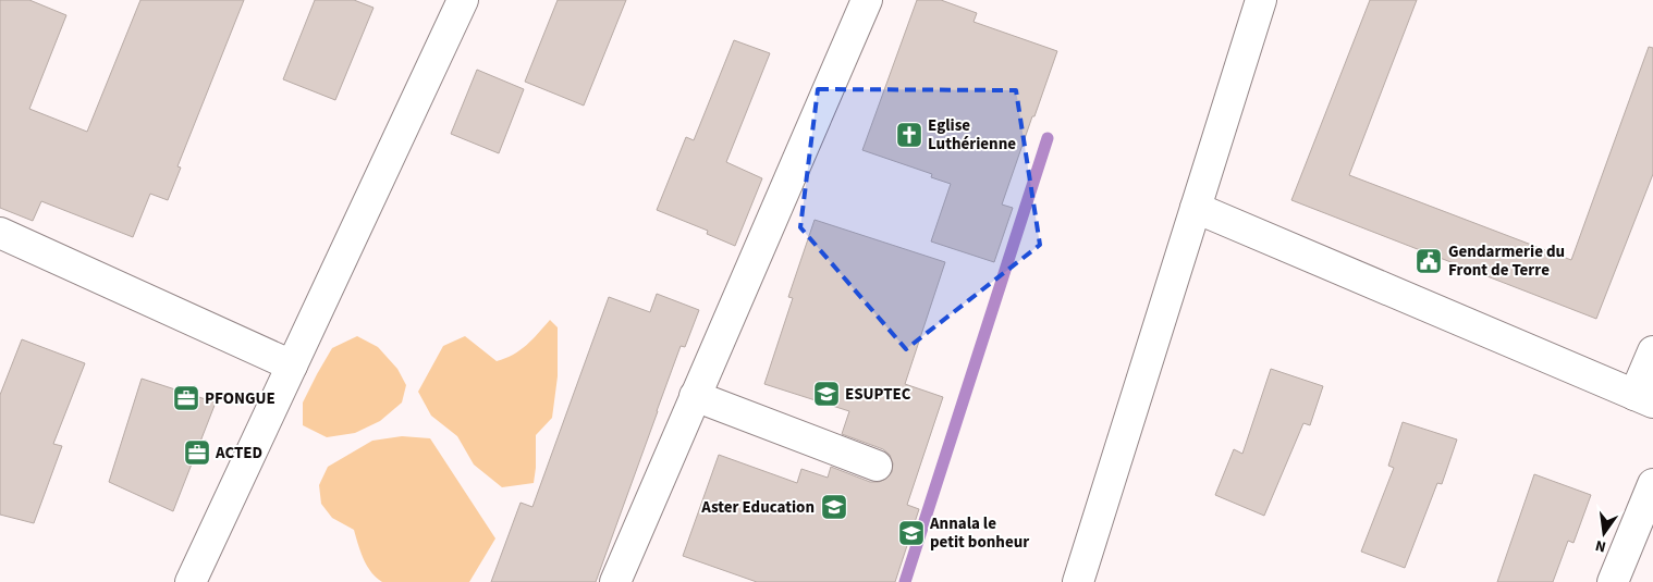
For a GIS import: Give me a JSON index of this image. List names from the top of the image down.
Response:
{
  "places": {
    "church": ["Eglise Luthérienne"],
    "public building": ["Gendarmerie du Front de Terre"],
    "school or university": ["ESUPTEC", "Aster Education", "Annala le petit bonheur"],
    "office": ["PFONGUE", "ACTED"]
  },
  "north": "bottom"
}
